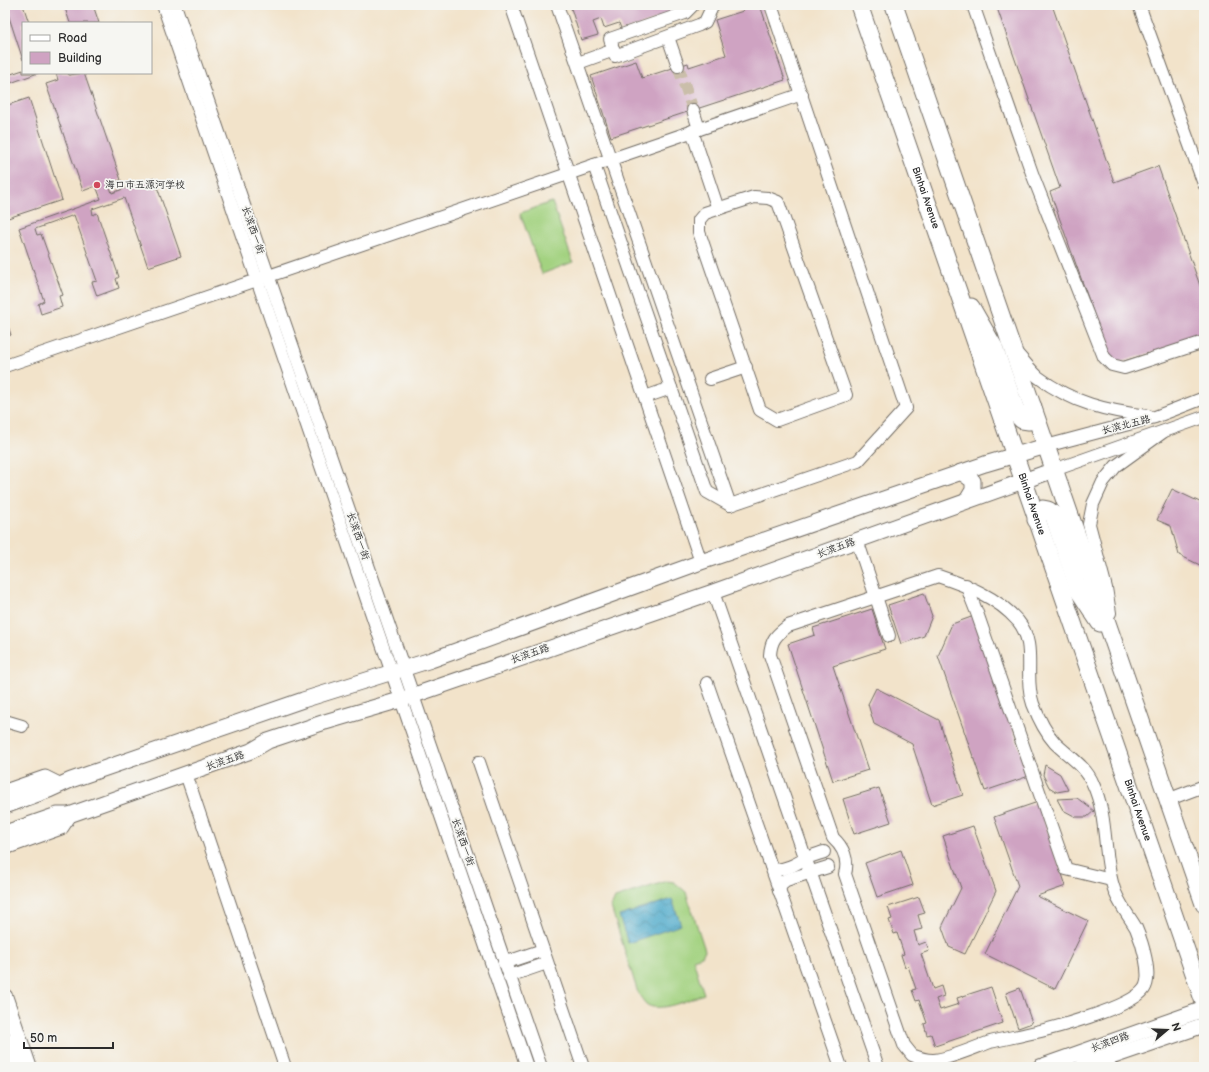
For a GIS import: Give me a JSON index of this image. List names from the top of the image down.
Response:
{
  "streets": {
    "highway": ["Binhai Avenue"],
    "main road": ["长滨五路", "长滨四路"],
    "street": ["长滨西一街", "长滨北五路"]
  },
  "crossings": [
    ["Binhai Avenue", "长滨五路"],
    ["长滨西一街", "长滨五路"],
    ["长滨北五路", "长滨五路"]
  ],
  "places": ["海口市五源河学校"],
  "legend": ["Road", "Building"],
  "scale_bar": "50 m",
  "north": "right"
}
